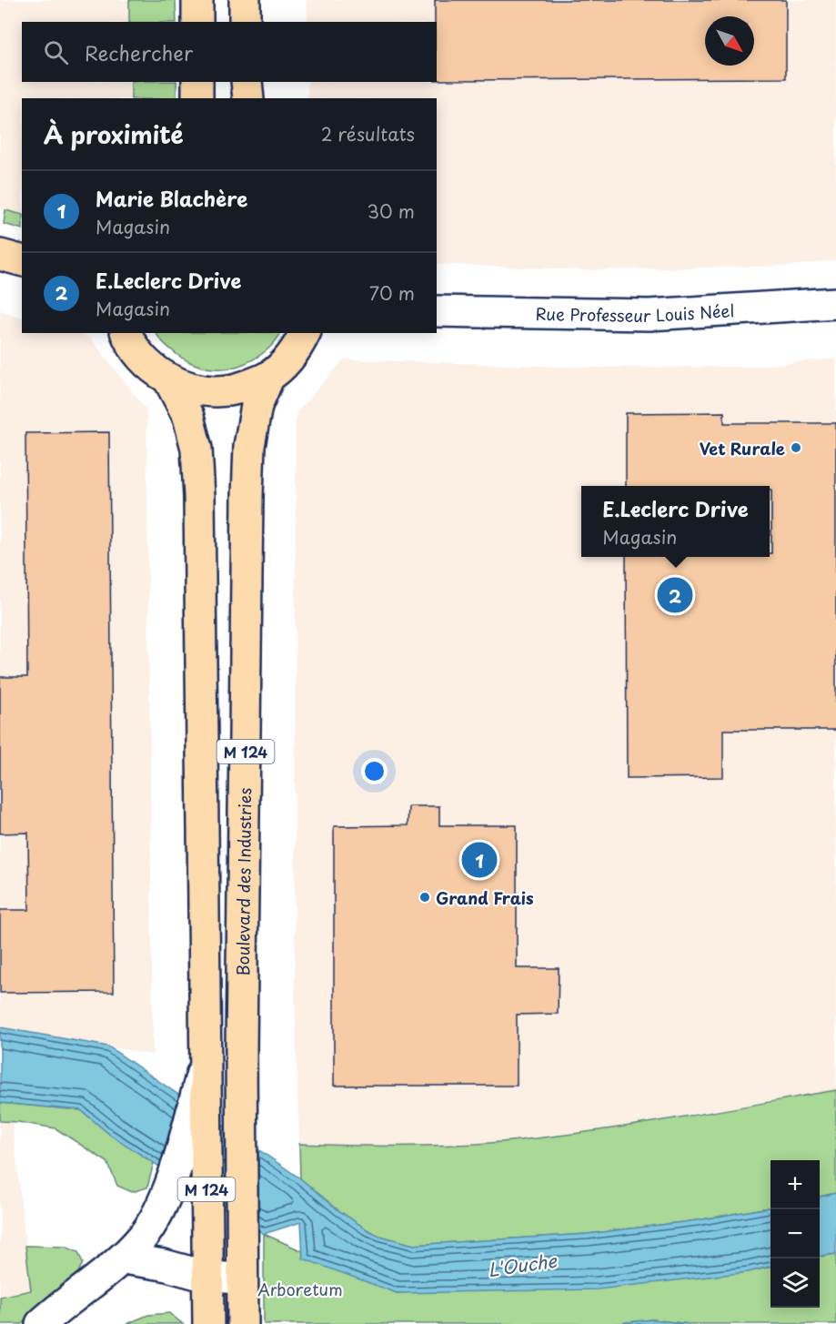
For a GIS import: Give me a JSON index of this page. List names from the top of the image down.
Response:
{
  "streets": {
    "main road": ["M 124", "Boulevard des Industries"],
    "street": ["Rue Professeur Louis Néel"]
  },
  "water": ["L'Ouche"],
  "parks": ["Arboretum"],
  "places": ["Vet Rurale", "Grand Frais"],
  "north": "bottom right",
  "page": {
    "search": "Rechercher",
    "heading": ["À proximité", "2 résultats"],
    "list": [
      {
        "mark": "1",
        "name": "Marie Blachère",
        "note": "Magasin",
        "value": "30 m"
      },
      {
        "mark": "2",
        "name": "E.Leclerc Drive",
        "note": "Magasin",
        "value": "70 m"
      }
    ],
    "popup": ["E.Leclerc Drive", "Magasin"],
    "pins": ["2", "1"],
    "map_buttons": ["+", "−"]
  }
}
